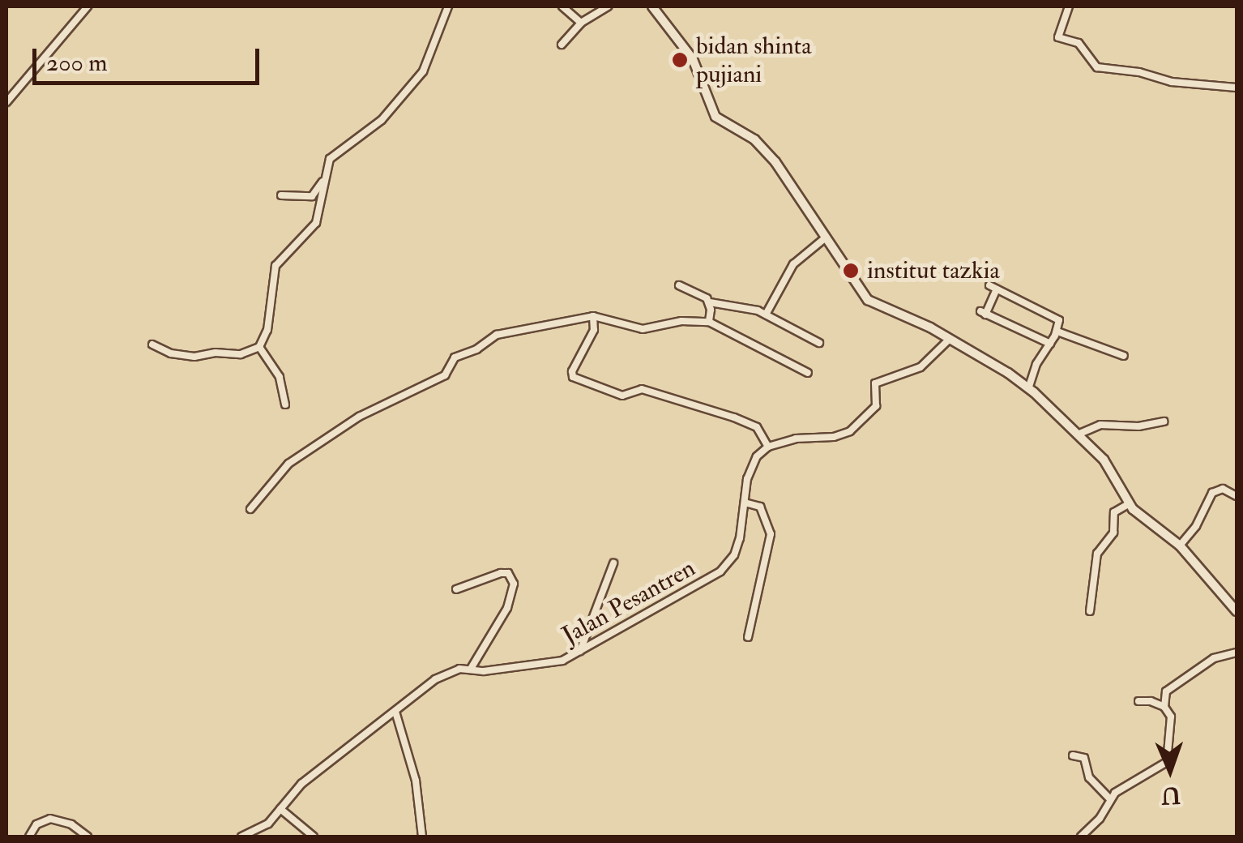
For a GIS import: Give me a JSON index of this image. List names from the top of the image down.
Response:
{
  "streets": {
    "street": ["Jalan Pesantren"]
  },
  "places": ["bidan shinta pujiani", "institut tazkia"],
  "scale_bar": "200 m",
  "north": "bottom"
}
